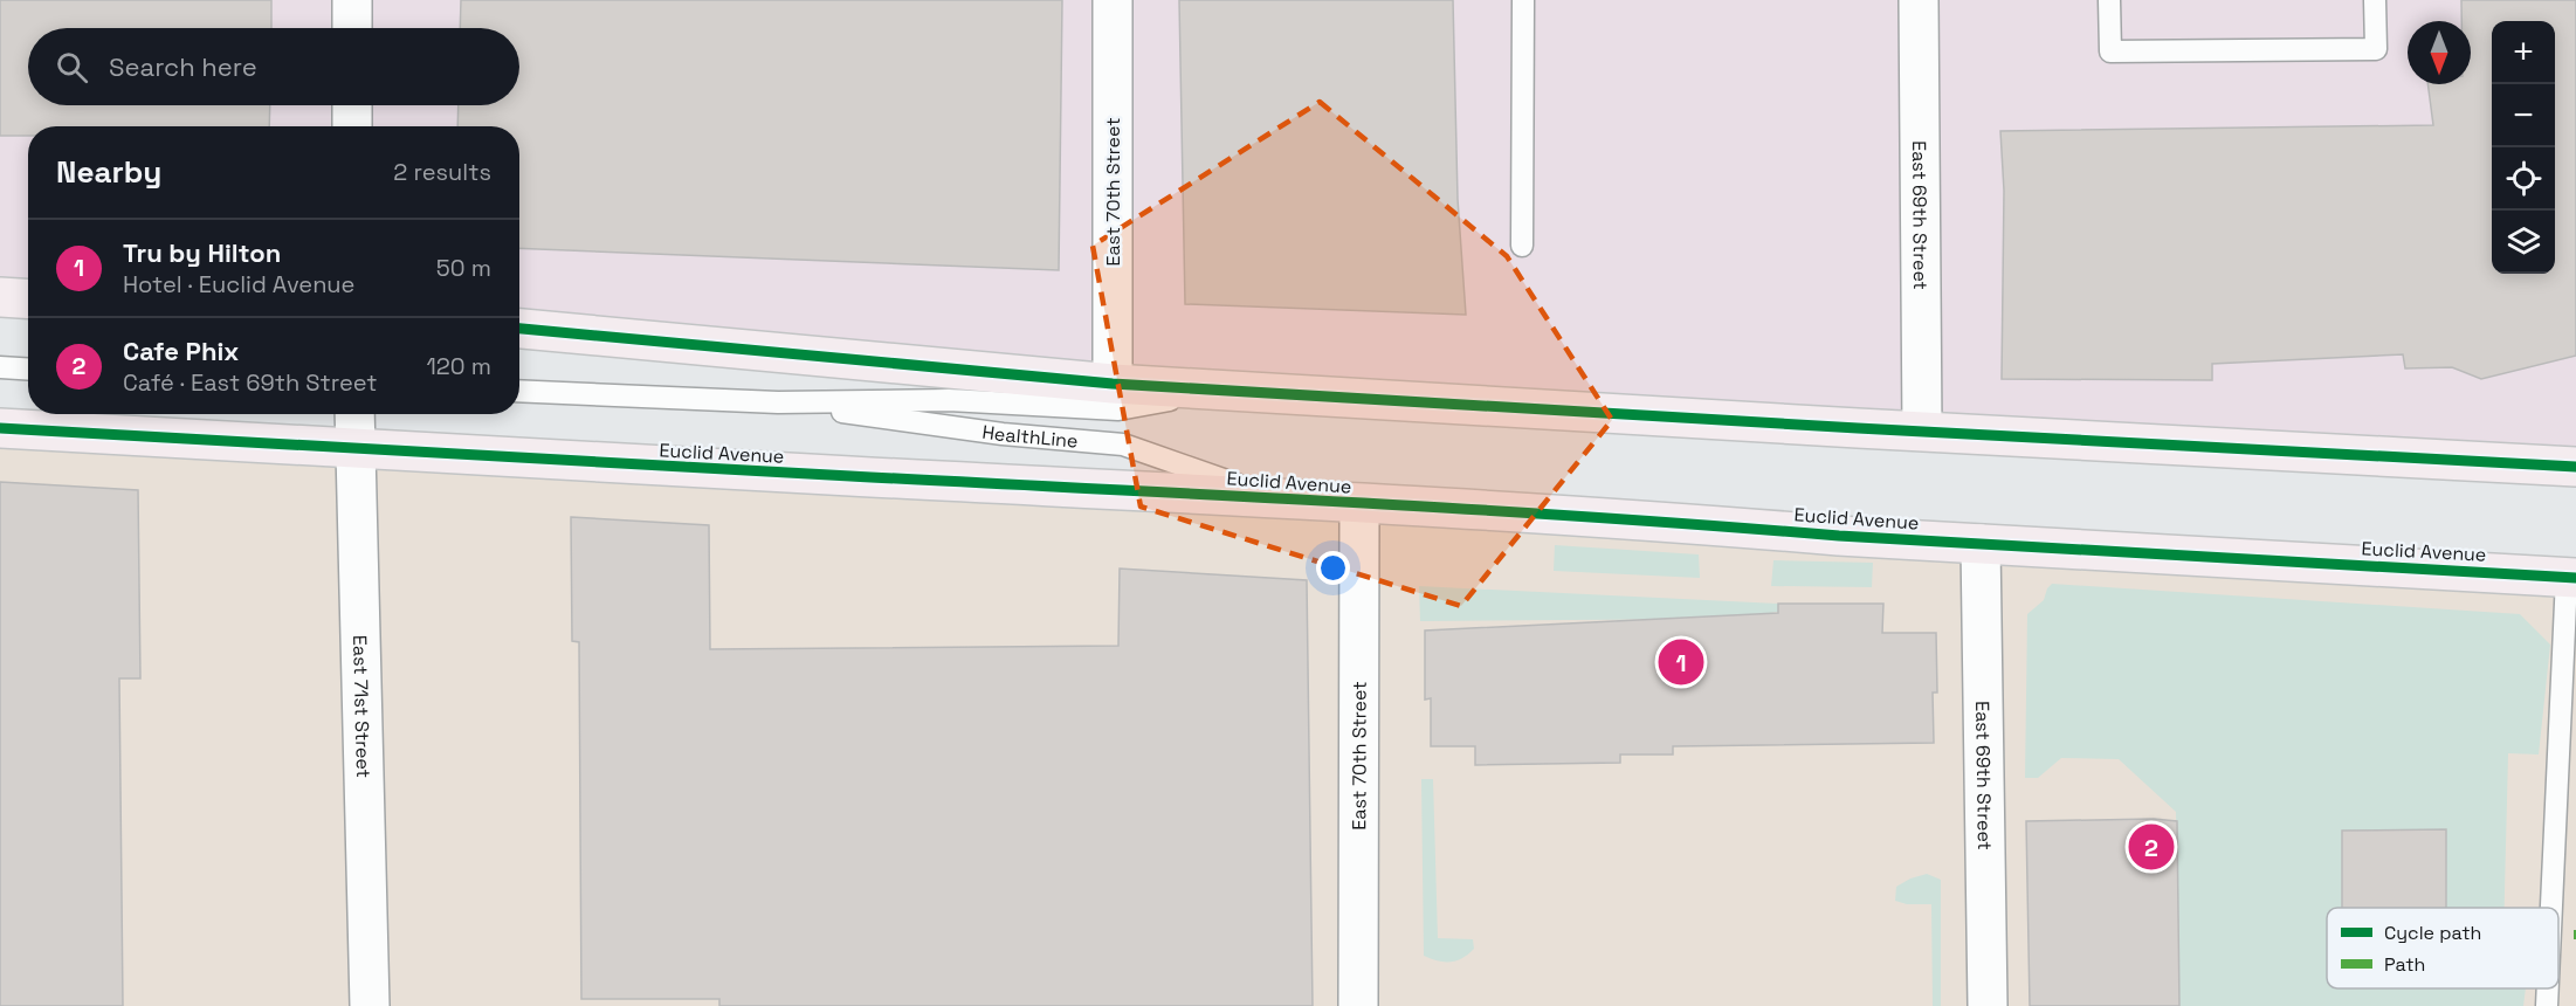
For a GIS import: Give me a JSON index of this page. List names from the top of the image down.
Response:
{
  "streets": {
    "main road": ["Euclid Avenue"],
    "street": ["East 70th Street", "East 69th Street", "East 71st Street"],
    "lane": ["HealthLine"]
  },
  "crossings": [
    ["East 70th Street", "Euclid Avenue"],
    ["East 69th Street", "Euclid Avenue"],
    ["HealthLine", "Euclid Avenue"],
    ["Euclid Avenue", "East 71st Street"]
  ],
  "legend": ["Cycle path", "Path"],
  "north": "bottom",
  "page": {
    "map_buttons": ["+", "−"],
    "search": "Search here",
    "heading": ["Nearby", "2 results"],
    "list": [
      {
        "mark": "1",
        "name": "Tru by Hilton",
        "note": "Hotel · Euclid Avenue",
        "value": "50 m"
      },
      {
        "mark": "2",
        "name": "Cafe Phix",
        "note": "Café · East 69th Street",
        "value": "120 m"
      }
    ],
    "pins": ["1", "2"]
  }
}
